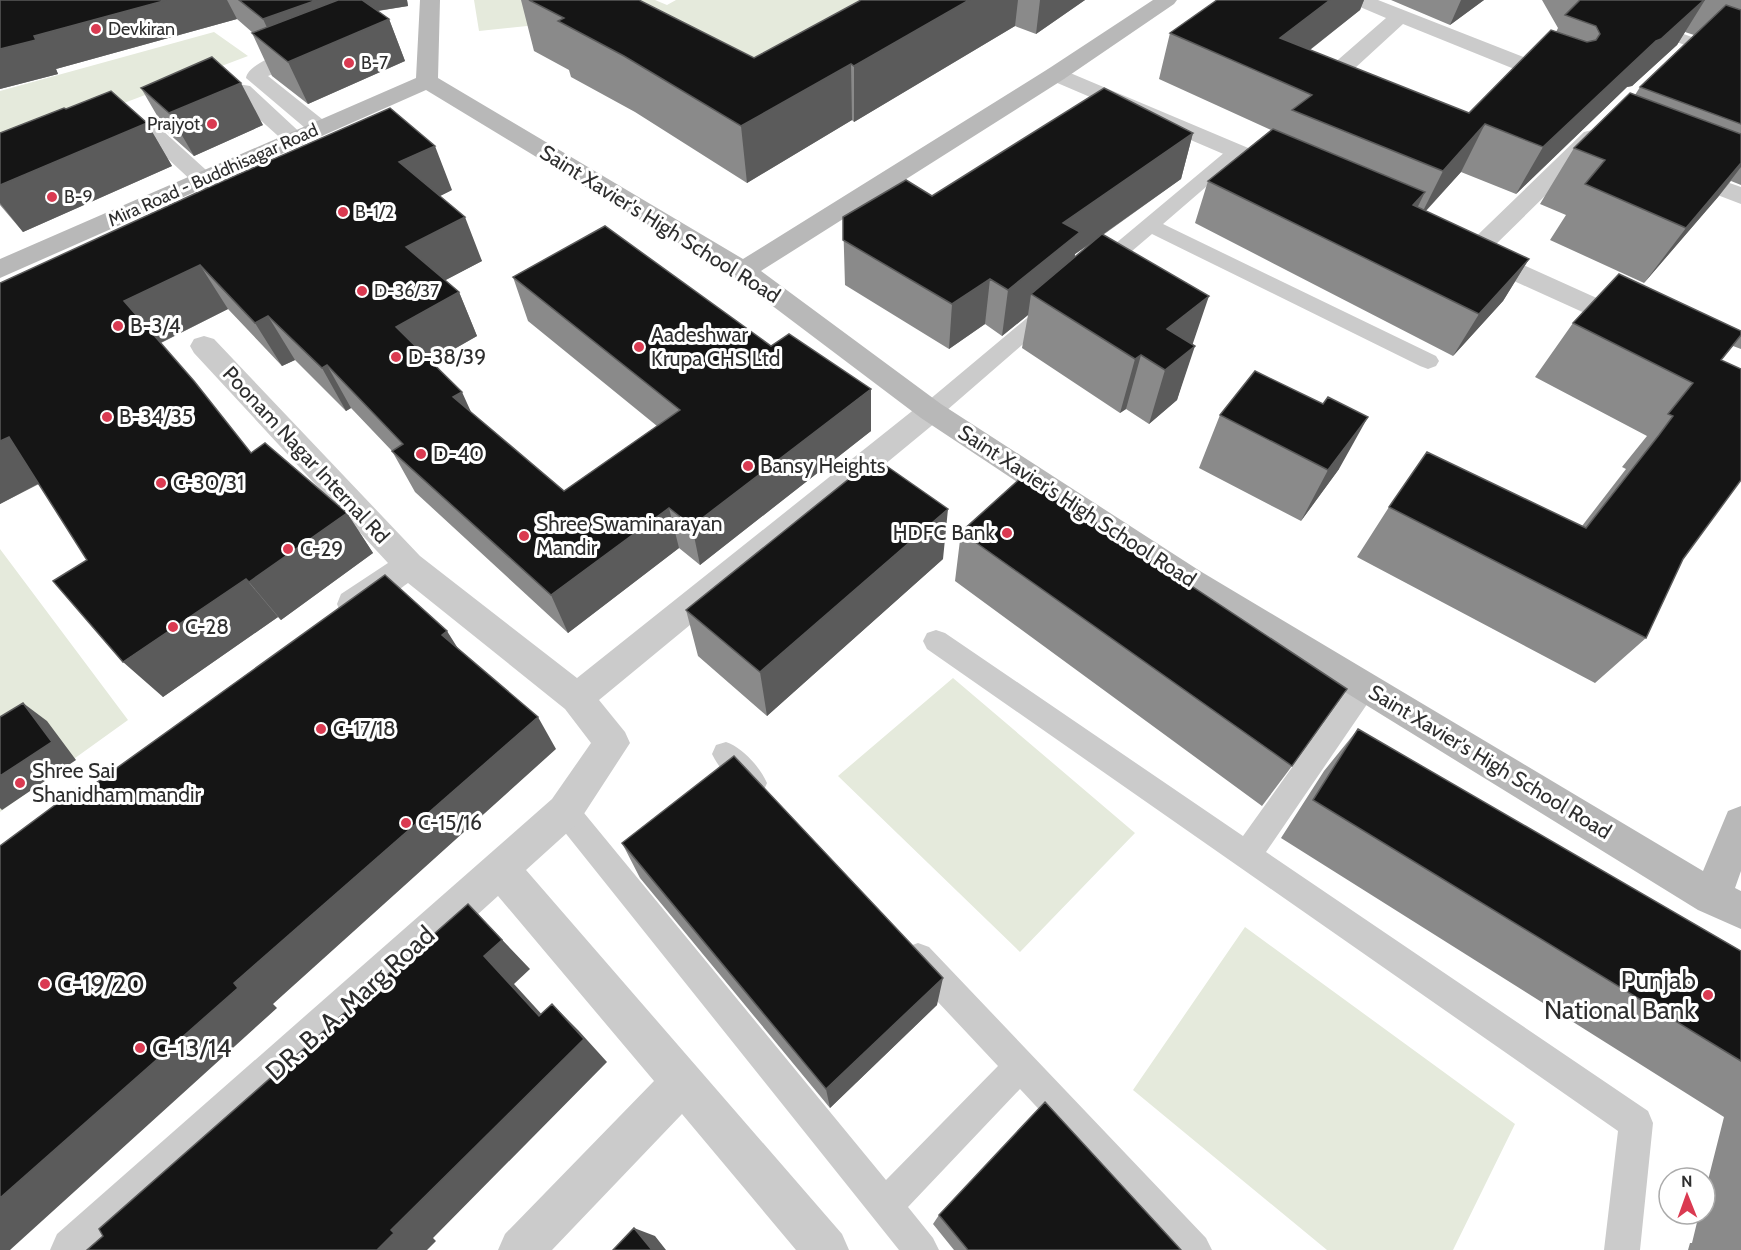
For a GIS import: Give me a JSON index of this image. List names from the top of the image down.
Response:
{
  "streets": {
    "street": [
      "Mira Road - Buddhisagar Road",
      "Saint Xavier's High School Road",
      "Poonam Nagar Internal Rd",
      "DR. B. A. Marg Road"
    ]
  },
  "crossings": [
    ["Mira Road - Buddhisagar Road", "Saint Xavier's High School Road"],
    ["Poonam Nagar Internal Rd", "DR. B. A. Marg Road"]
  ],
  "places": [
    "Devkiran",
    "B-7",
    "Prajyot",
    "B-9",
    "B-1/2",
    "D-36/37",
    "B-3/4",
    "Aadeshwar Krupa CHS Ltd",
    "D-38/39",
    "B-34/35",
    "D-40",
    "Bansy Heights",
    "C-30/31",
    "HDFC Bank",
    "Shree Swaminarayan Mandir",
    "C-29",
    "C-28",
    "C-17/18",
    "Shree Sai Shanidham mandir",
    "C-15/16",
    "C-19/20",
    "Punjab National Bank",
    "C-13/14"
  ],
  "north": "top"
}
